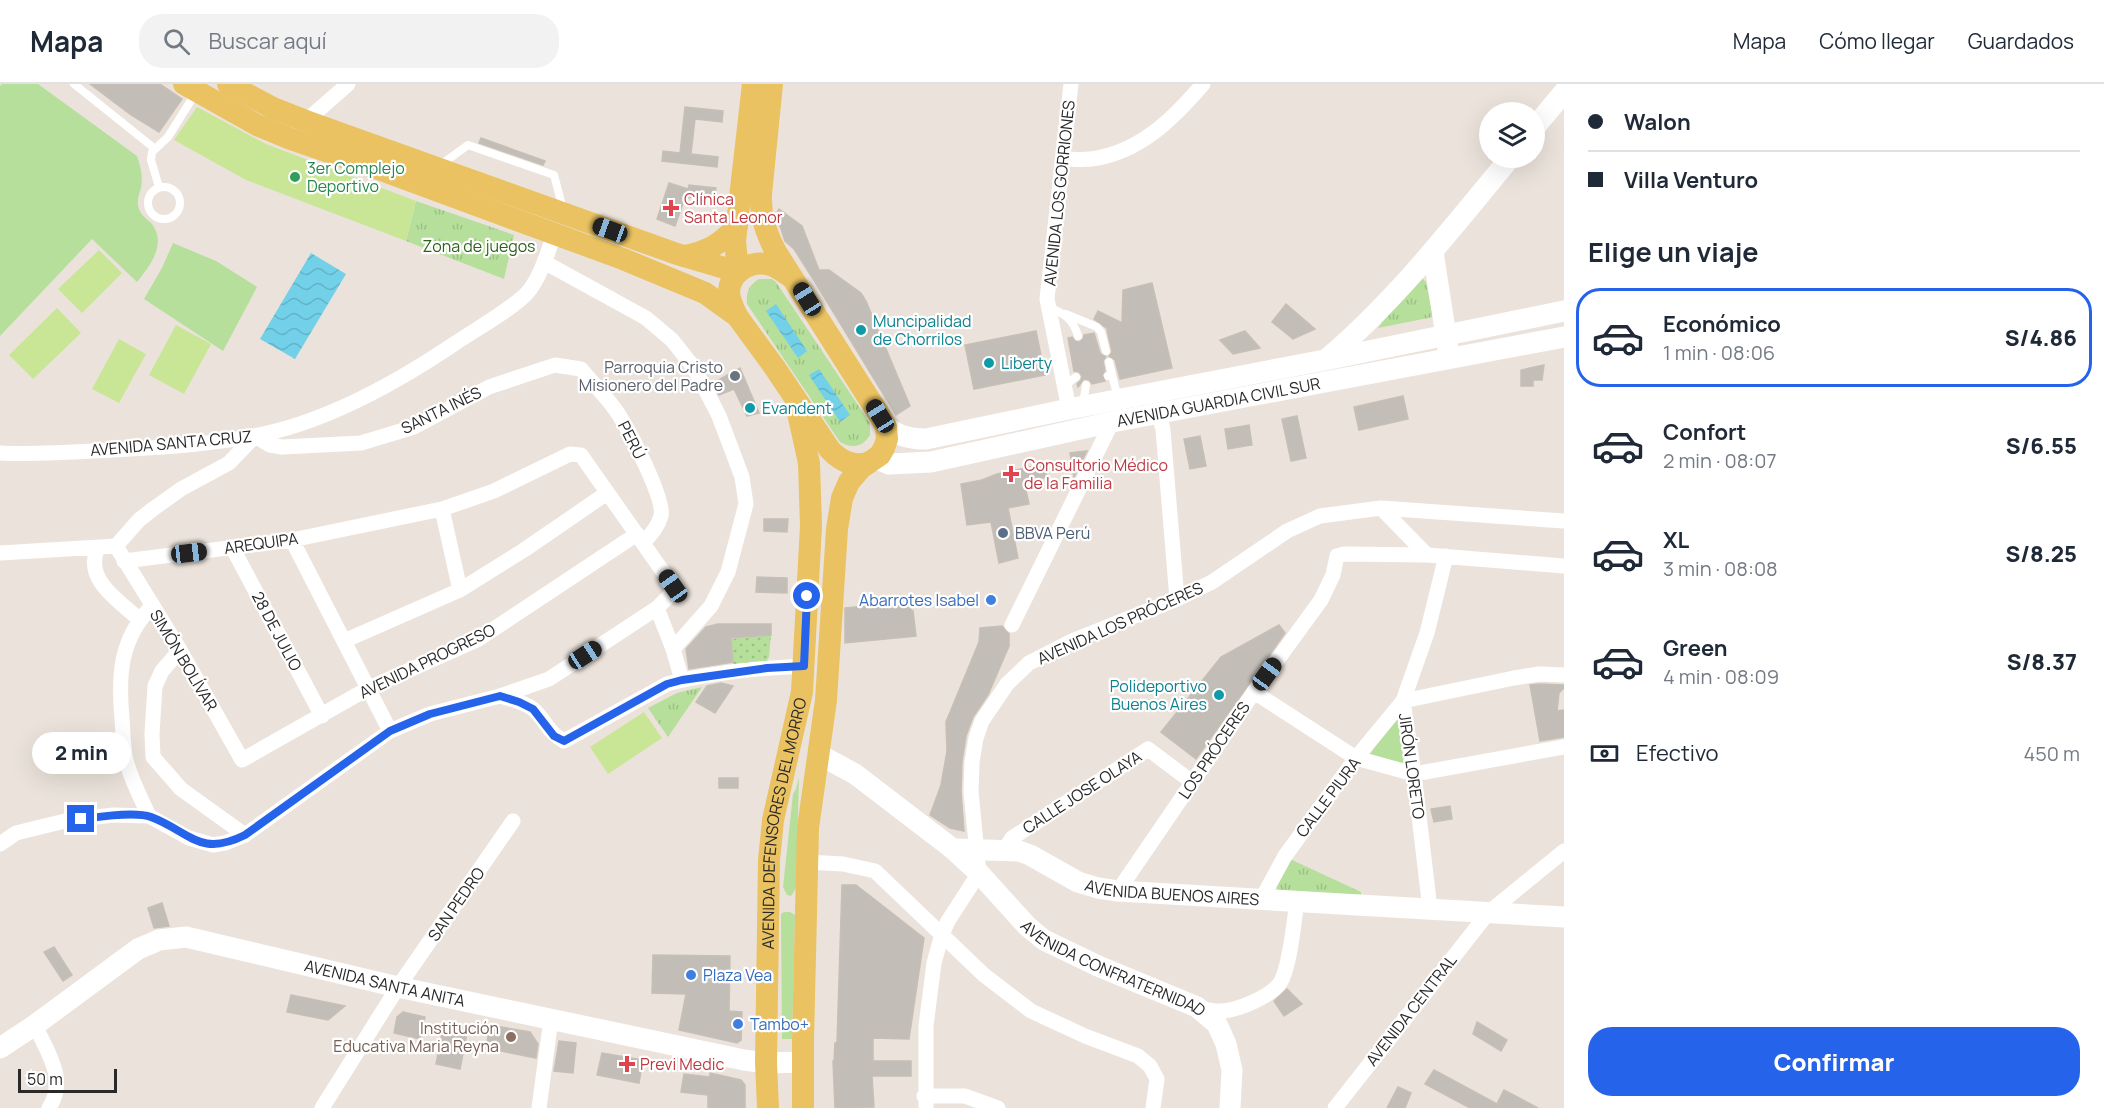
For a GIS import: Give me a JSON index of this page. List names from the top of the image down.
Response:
{
  "streets": {
    "main road": [
      "AVENIDA GUARDIA CIVIL SUR",
      "AVENIDA DEFENSORES DEL MORRO",
      "AVENIDA BUENOS AIRES",
      "AVENIDA CONFRATERNIDAD",
      "AVENIDA SANTA ANITA"
    ],
    "street": [
      "AVENIDA LOS GORRIONES",
      "SANTA INÉS",
      "PERÚ",
      "AVENIDA SANTA CRUZ",
      "AREQUIPA",
      "AVENIDA LOS PRÓCERES",
      "28 DE JULIO",
      "SIMÓN BOLÍVAR",
      "AVENIDA PROGRESO",
      "LOS PRÓCERES",
      "JIRÓN LORETO",
      "CALLE JOSE OLAYA",
      "CALLE PIURA",
      "SAN PEDRO",
      "AVENIDA CENTRAL"
    ]
  },
  "crossings": [
    ["AVENIDA LOS GORRIONES", "AVENIDA GUARDIA CIVIL SUR"],
    ["AVENIDA GUARDIA CIVIL SUR", "AVENIDA DEFENSORES DEL MORRO"],
    ["SANTA INÉS", "PERÚ"],
    ["SANTA INÉS", "AVENIDA SANTA CRUZ"],
    ["PERÚ", "AVENIDA PROGRESO"],
    ["AVENIDA SANTA CRUZ", "AVENIDA DEFENSORES DEL MORRO"],
    ["AREQUIPA", "28 DE JULIO"],
    ["AREQUIPA", "SIMÓN BOLÍVAR"],
    ["AVENIDA LOS PRÓCERES", "AVENIDA BUENOS AIRES"],
    ["AVENIDA LOS PRÓCERES", "AVENIDA CONFRATERNIDAD"],
    ["28 DE JULIO", "AVENIDA PROGRESO"],
    ["SIMÓN BOLÍVAR", "AVENIDA PROGRESO"],
    ["LOS PRÓCERES", "JIRÓN LORETO"],
    ["LOS PRÓCERES", "CALLE JOSE OLAYA"],
    ["LOS PRÓCERES", "AVENIDA BUENOS AIRES"],
    ["JIRÓN LORETO", "CALLE PIURA"],
    ["JIRÓN LORETO", "AVENIDA BUENOS AIRES"],
    ["CALLE JOSE OLAYA", "AVENIDA BUENOS AIRES"],
    ["CALLE PIURA", "AVENIDA BUENOS AIRES"],
    ["AVENIDA DEFENSORES DEL MORRO", "AVENIDA SANTA ANITA"],
    ["AVENIDA BUENOS AIRES", "AVENIDA CONFRATERNIDAD"],
    ["AVENIDA BUENOS AIRES", "AVENIDA CENTRAL"],
    ["SAN PEDRO", "AVENIDA SANTA ANITA"]
  ],
  "parks": ["Zona de juegos"],
  "places": {
    "other": [
      "3er Complejo Deportivo",
      "Muncipalidad de Chorrilos",
      "Liberty",
      "Parroquia Cristo Misionero del Padre",
      "Evandent",
      "BBVA Perú",
      "Abarrotes Isabel",
      "Polideportivo Buenos Aires",
      "Plaza Vea",
      "Tambo+",
      "Institución Educativa Maria Reyna"
    ],
    "health": ["Clínica Santa Leonor", "Consultorio Médico de la Familia", "Previ Medic"]
  },
  "scale_bar": "50 m",
  "page": {
    "header": "Mapa",
    "search": "Buscar aquí",
    "nav": ["Mapa", "Cómo llegar", "Guardados"],
    "banner": ["Walon", "Villa Venturo"],
    "heading": "Elige un viaje",
    "list": [
      {
        "name": "Económico",
        "note": "1 min · 08:06",
        "value": "S/4.86"
      },
      {
        "name": "Confort",
        "note": "2 min · 08:07",
        "value": "S/6.55"
      },
      {
        "name": "XL",
        "note": "3 min · 08:08",
        "value": "S/8.25"
      },
      {
        "name": "Green",
        "note": "4 min · 08:09",
        "value": "S/8.37"
      }
    ],
    "pay": ["Efectivo", "450 m"],
    "bubble": "2 min",
    "buttons": "Confirmar",
    "scale": "50 m"
  }
}
